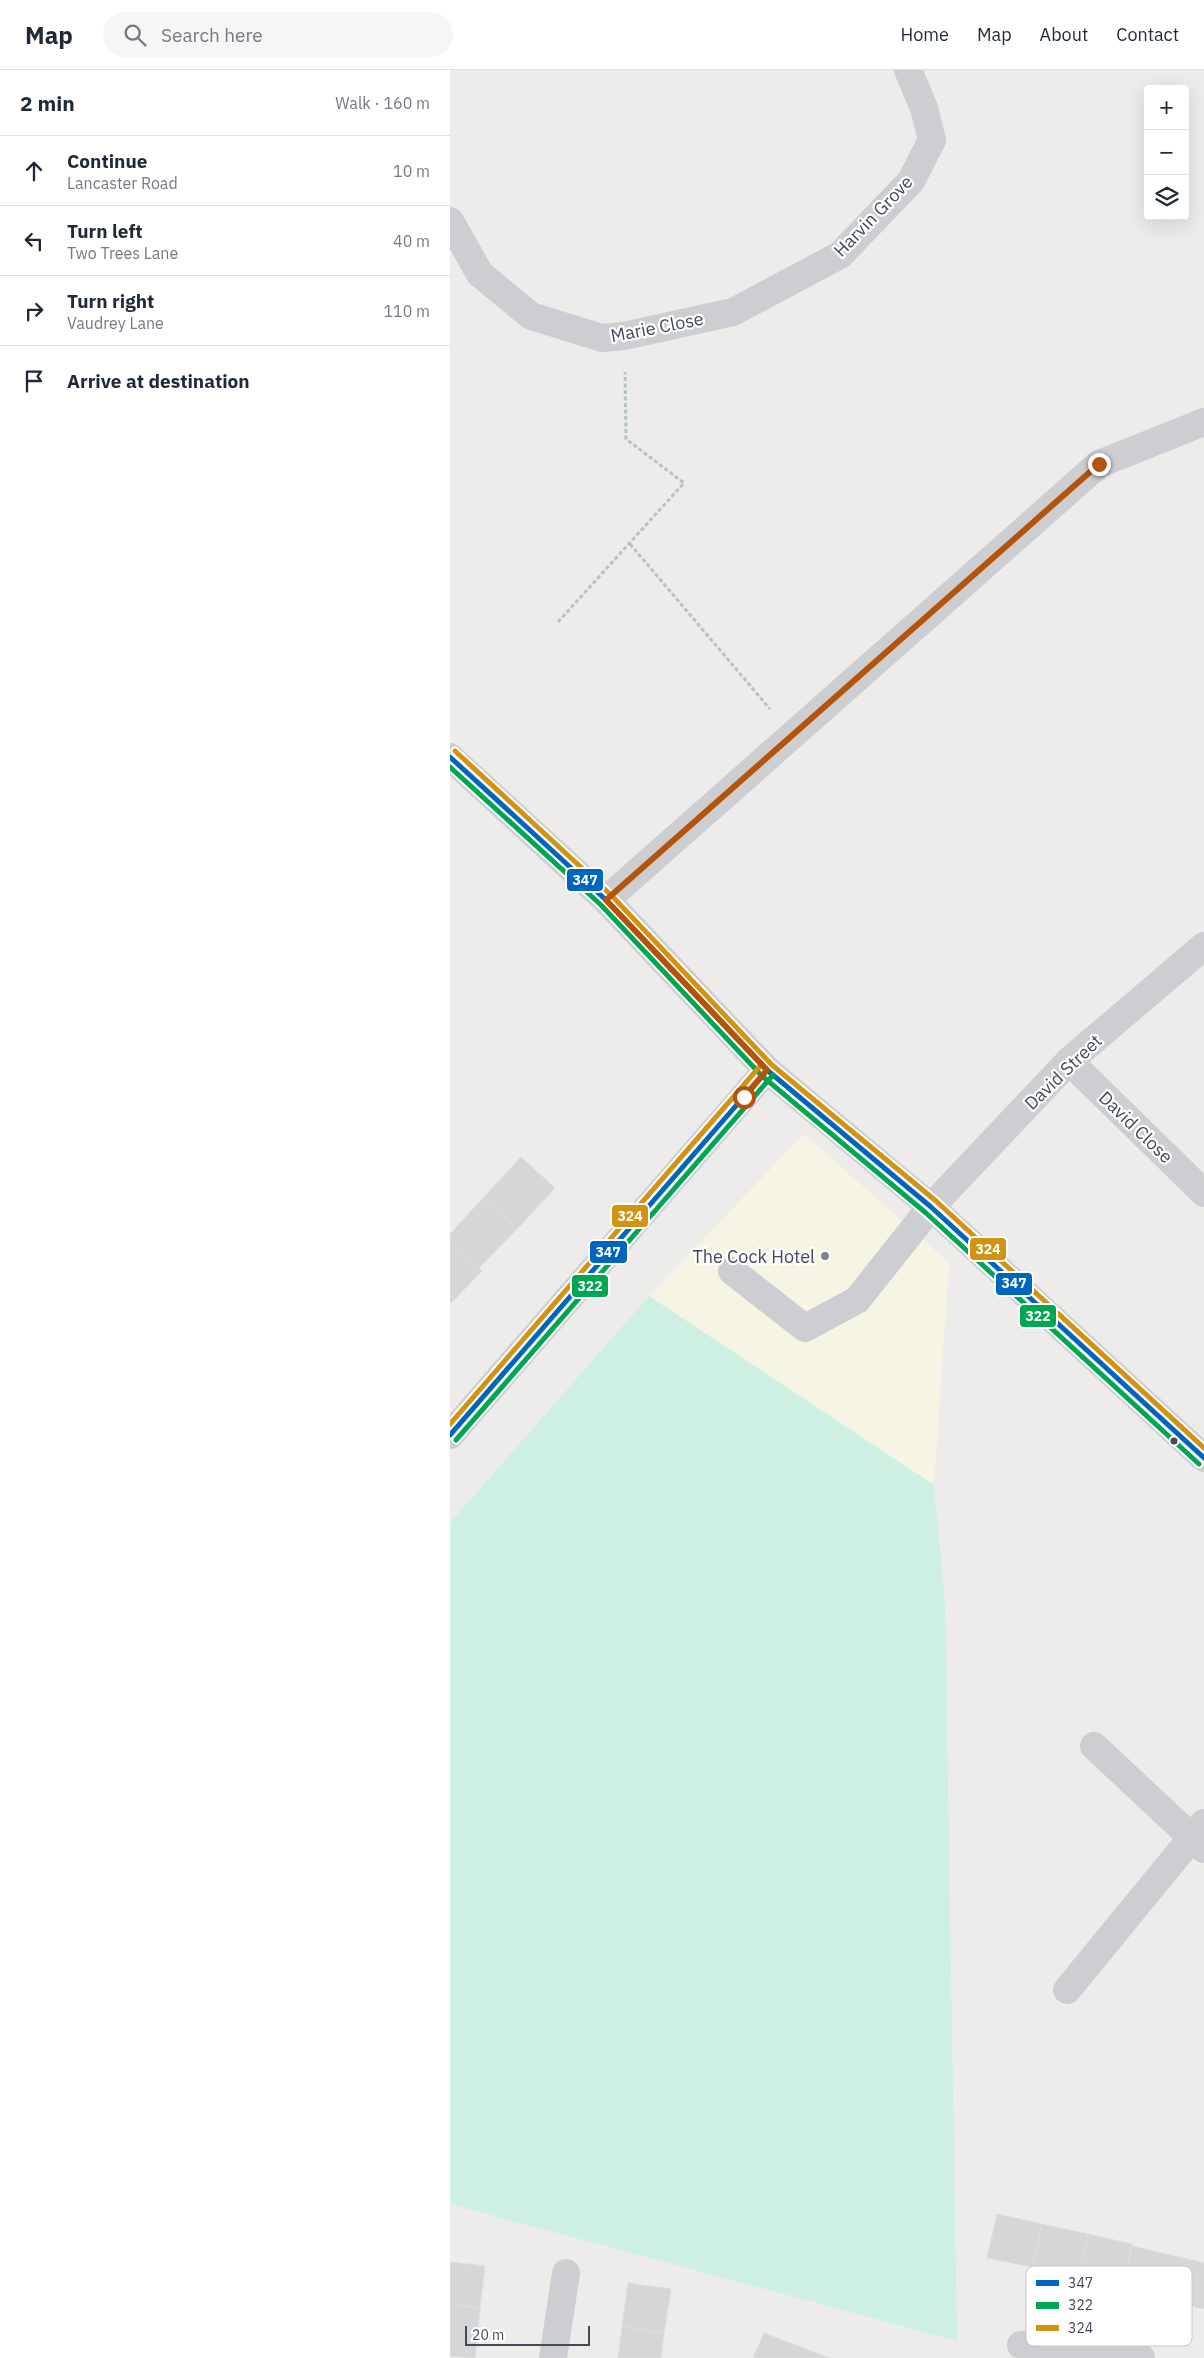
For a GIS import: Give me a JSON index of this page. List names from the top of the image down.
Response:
{
  "streets": {
    "street": [
      "Harvin Grove",
      "Marie Close",
      "David Street",
      "David Close"
    ]
  },
  "crossings": [
    ["Harvin Grove", "Marie Close"],
    ["David Street", "David Close"]
  ],
  "places": ["The Cock Hotel"],
  "lines": ["transit line 324", "transit line 347", "transit line 322"],
  "legend": ["347", "322", "324"],
  "scale_bar": "20 m",
  "page": {
    "header": "Map",
    "search": "Search here",
    "nav": [
      "Home",
      "Map",
      "About",
      "Contact"
    ],
    "heading": ["2 min", "Walk · 160 m"],
    "map_buttons": ["+", "−"],
    "list": [
      ["Continue", "Lancaster Road", "10 m"],
      ["Turn left", "Two Trees Lane", "40 m"],
      ["Turn right", "Vaudrey Lane", "110 m"],
      "Arrive at destination"
    ],
    "scale": "20 m"
  }
}
